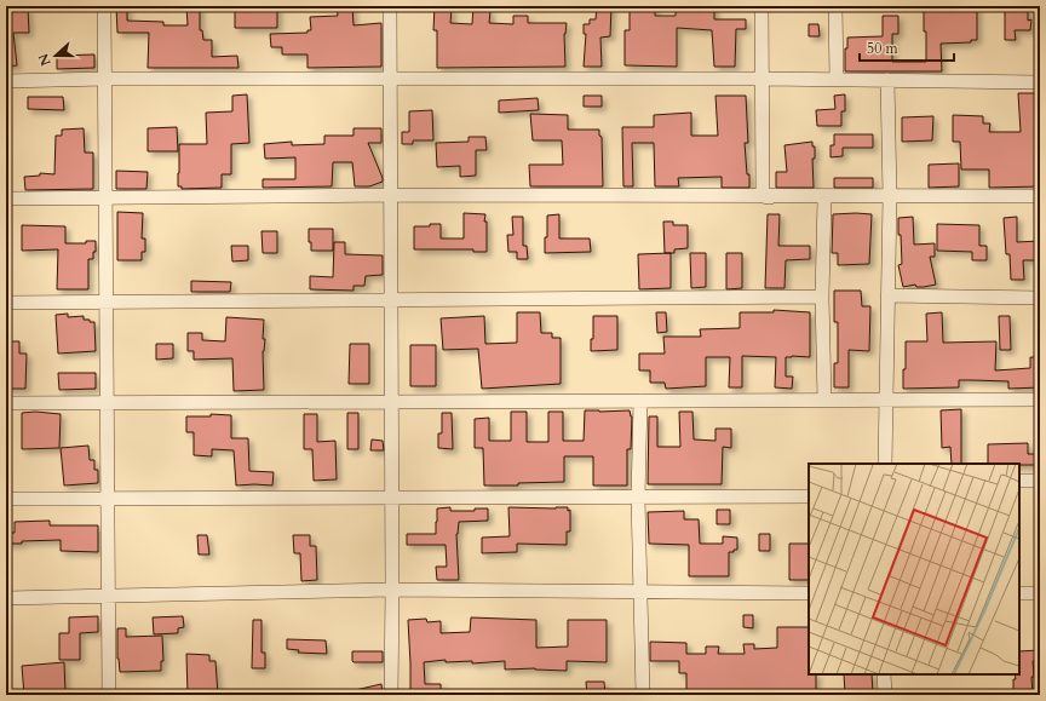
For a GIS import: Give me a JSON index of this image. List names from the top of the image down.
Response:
{
  "scale_bar": "50 m",
  "north": "left"
}
